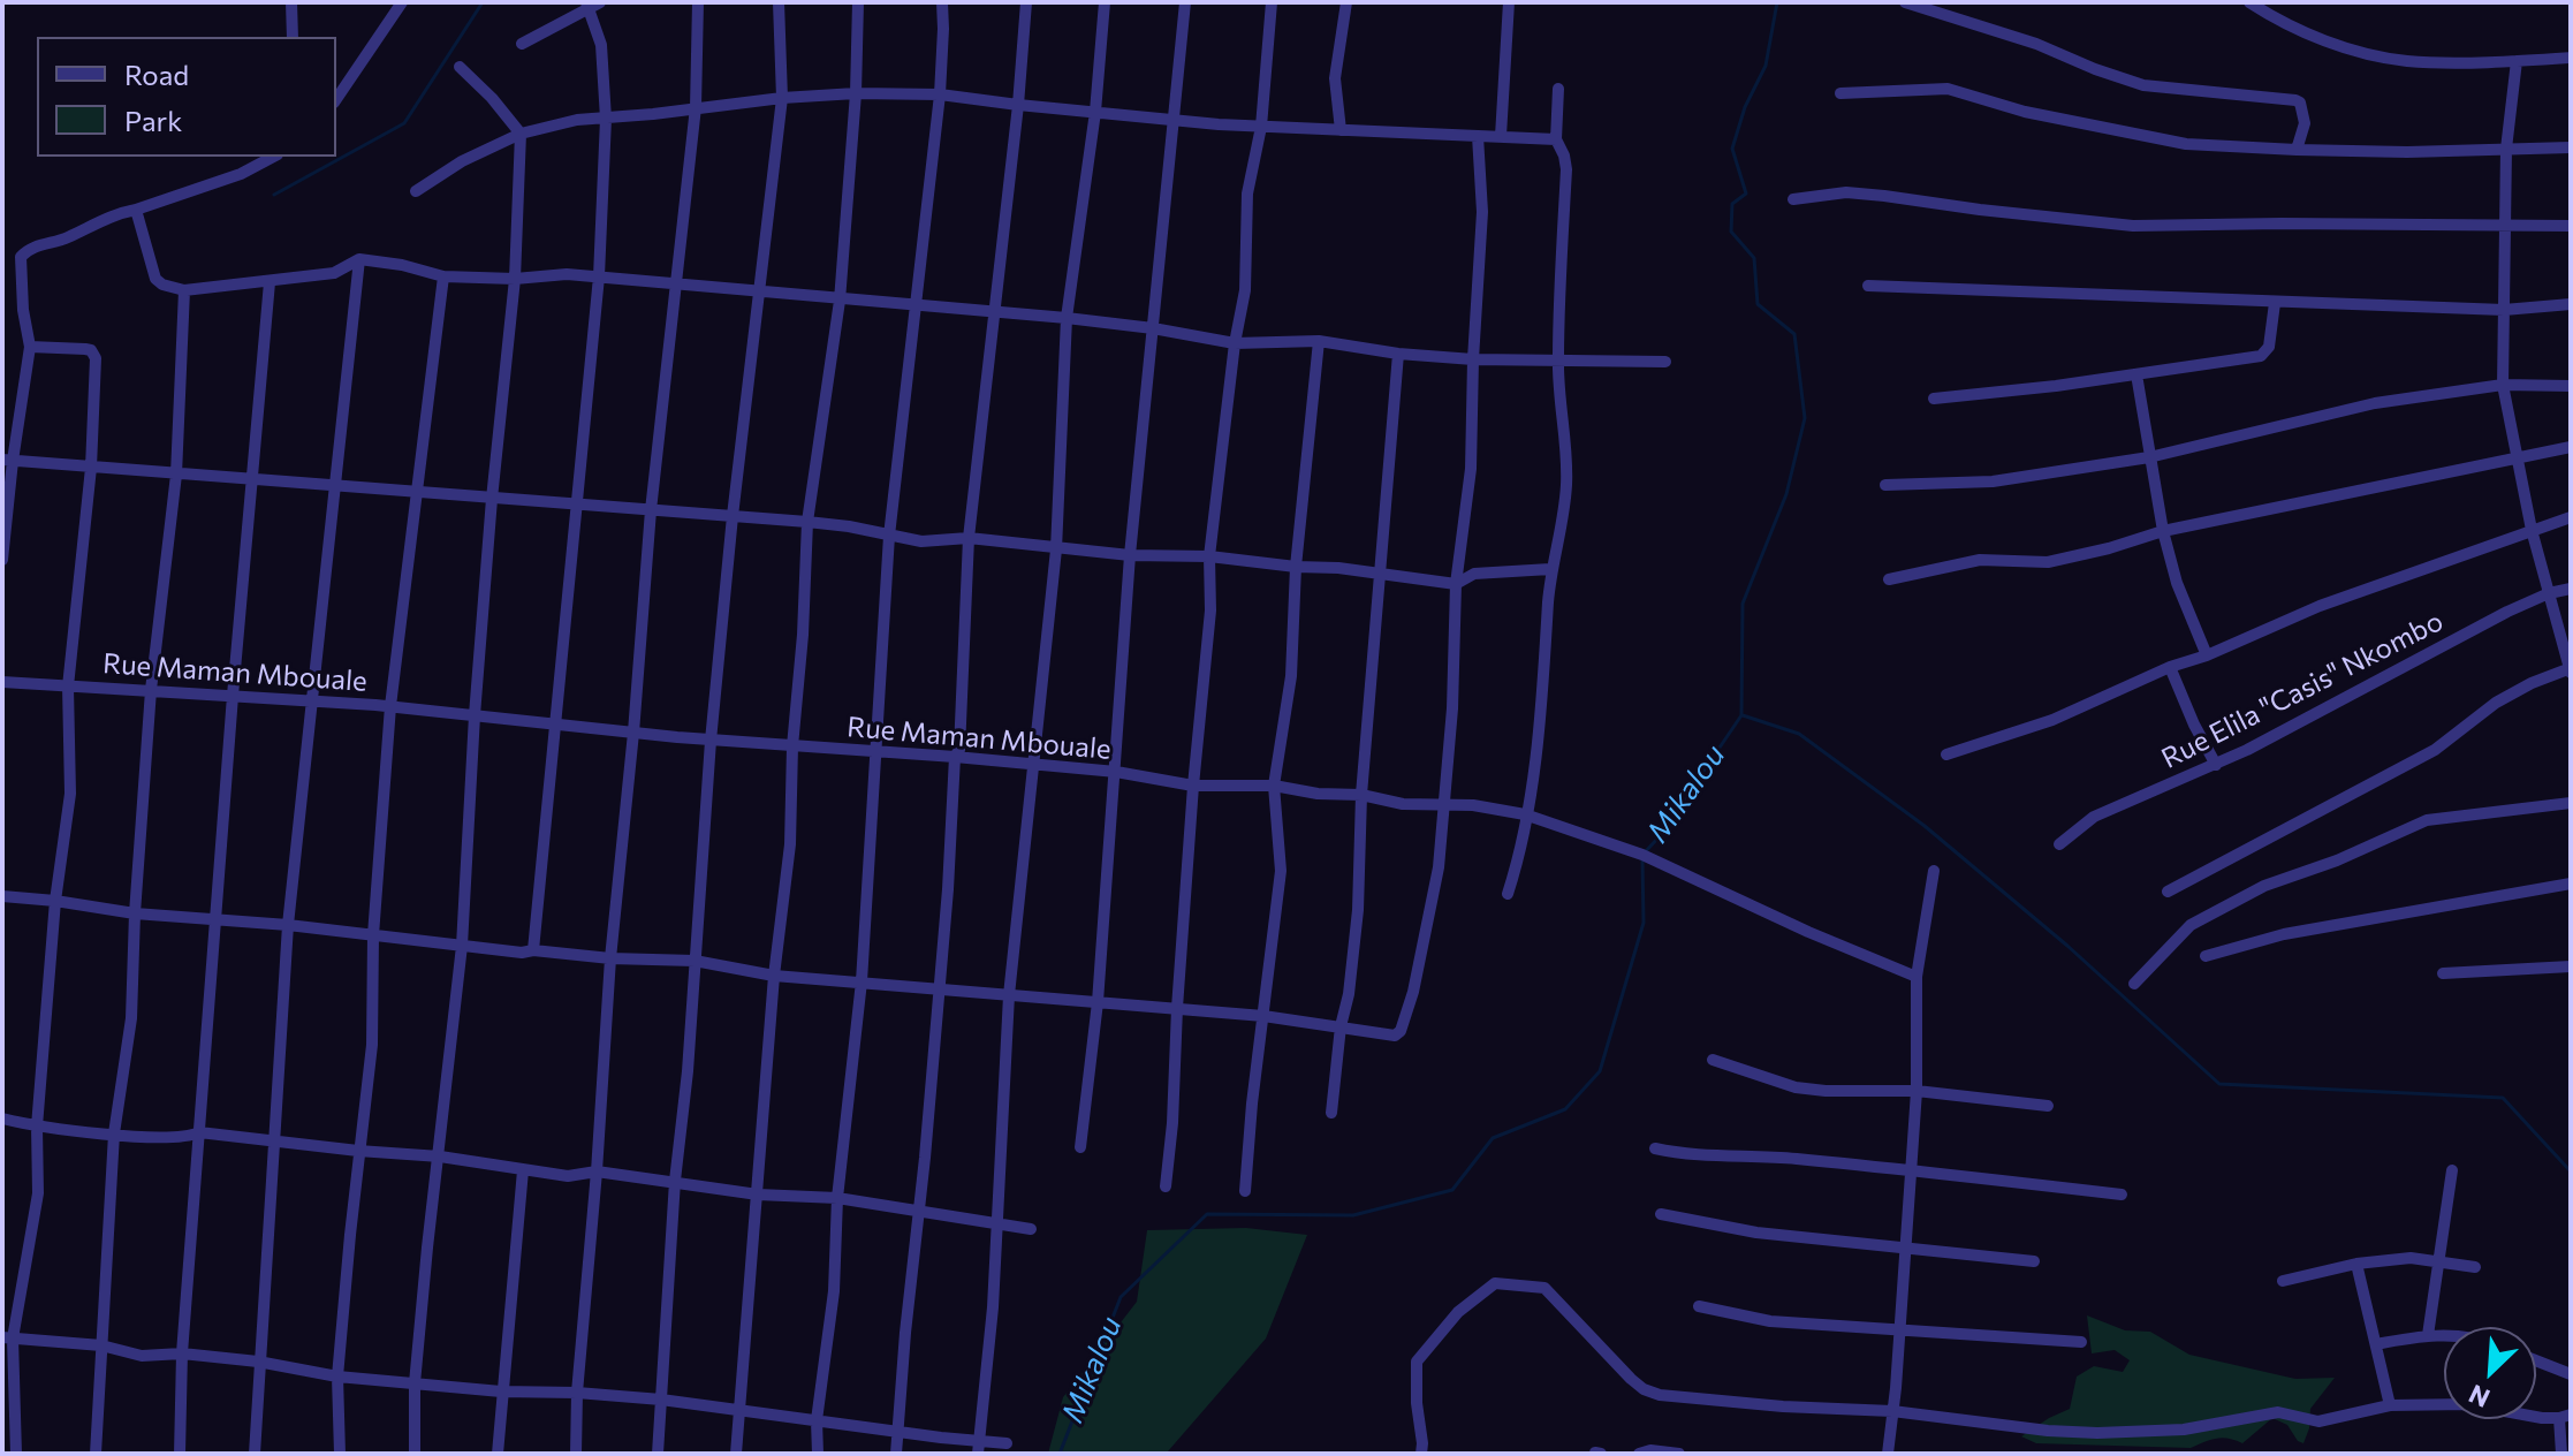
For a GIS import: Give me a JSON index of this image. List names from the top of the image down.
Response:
{
  "streets": {
    "street": ["Rue Maman Mbouale", "Rue Elila \"Casis\" Nkombo"]
  },
  "water": ["Mikalou"],
  "legend": ["Road", "Park"],
  "north": "bottom left"
}
